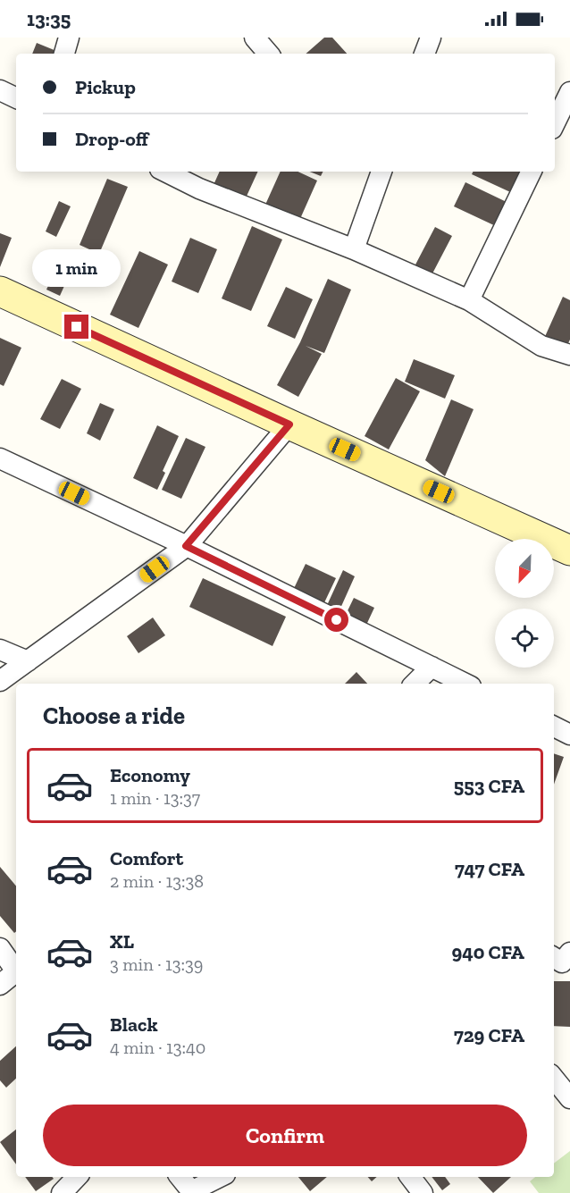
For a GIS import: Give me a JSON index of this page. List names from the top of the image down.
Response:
{
  "north": "bottom left",
  "page": {
    "status": "13:35",
    "banner": ["Pickup", "Drop-off"],
    "bubble": "1 min",
    "heading": "Choose a ride",
    "list": [
      {
        "name": "Economy",
        "note": "1 min · 13:37",
        "value": "553 CFA"
      },
      {
        "name": "Comfort",
        "note": "2 min · 13:38",
        "value": "747 CFA"
      },
      {
        "name": "XL",
        "note": "3 min · 13:39",
        "value": "940 CFA"
      },
      {
        "name": "Black",
        "note": "4 min · 13:40",
        "value": "729 CFA"
      }
    ],
    "buttons": "Confirm"
  }
}
